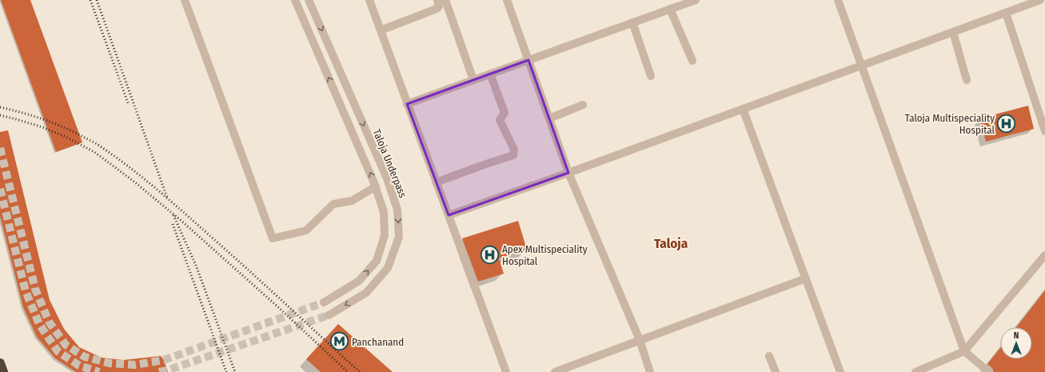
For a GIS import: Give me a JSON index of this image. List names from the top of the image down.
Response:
{
  "streets": {
    "street": ["Taloja Underpass"]
  },
  "districts": ["Taloja"],
  "places": {
    "hospital": ["Taloja Multispeciality Hospital", "Apex Multispeciality Hospital"],
    "metro station": ["Panchanand"]
  },
  "north": "top"
}
